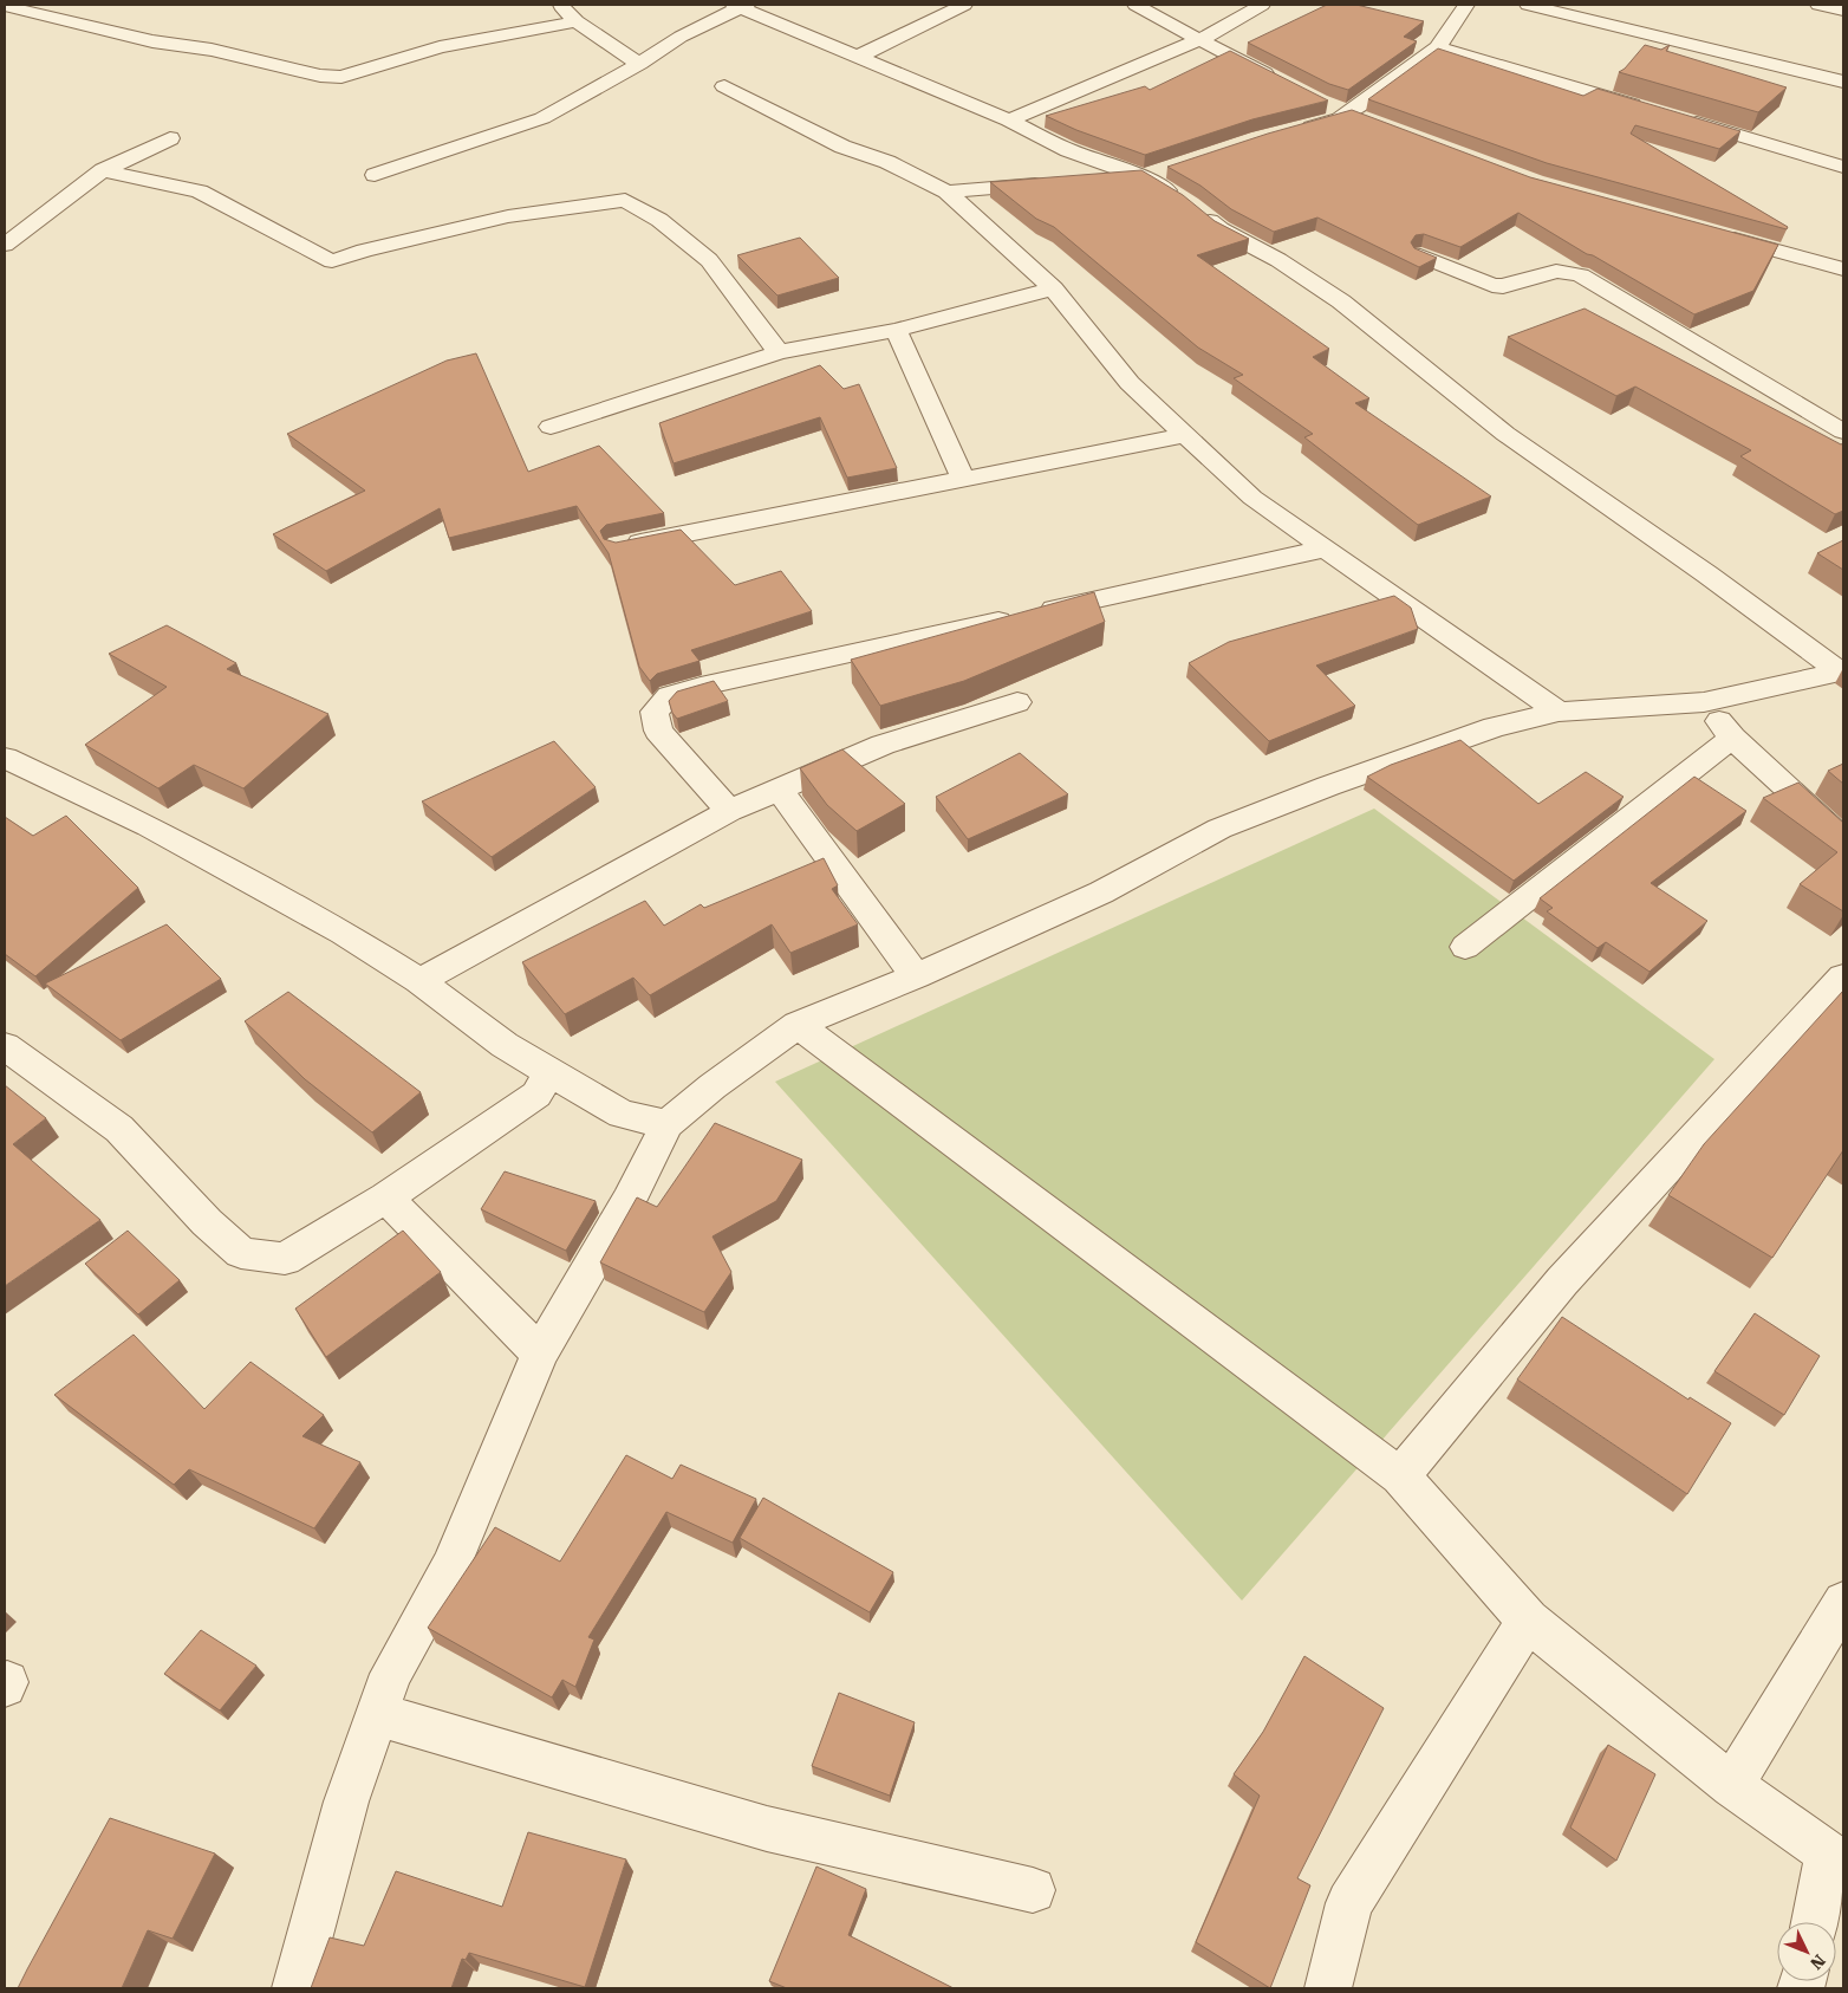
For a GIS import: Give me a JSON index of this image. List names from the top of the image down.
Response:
{
  "north": "bottom right"
}
